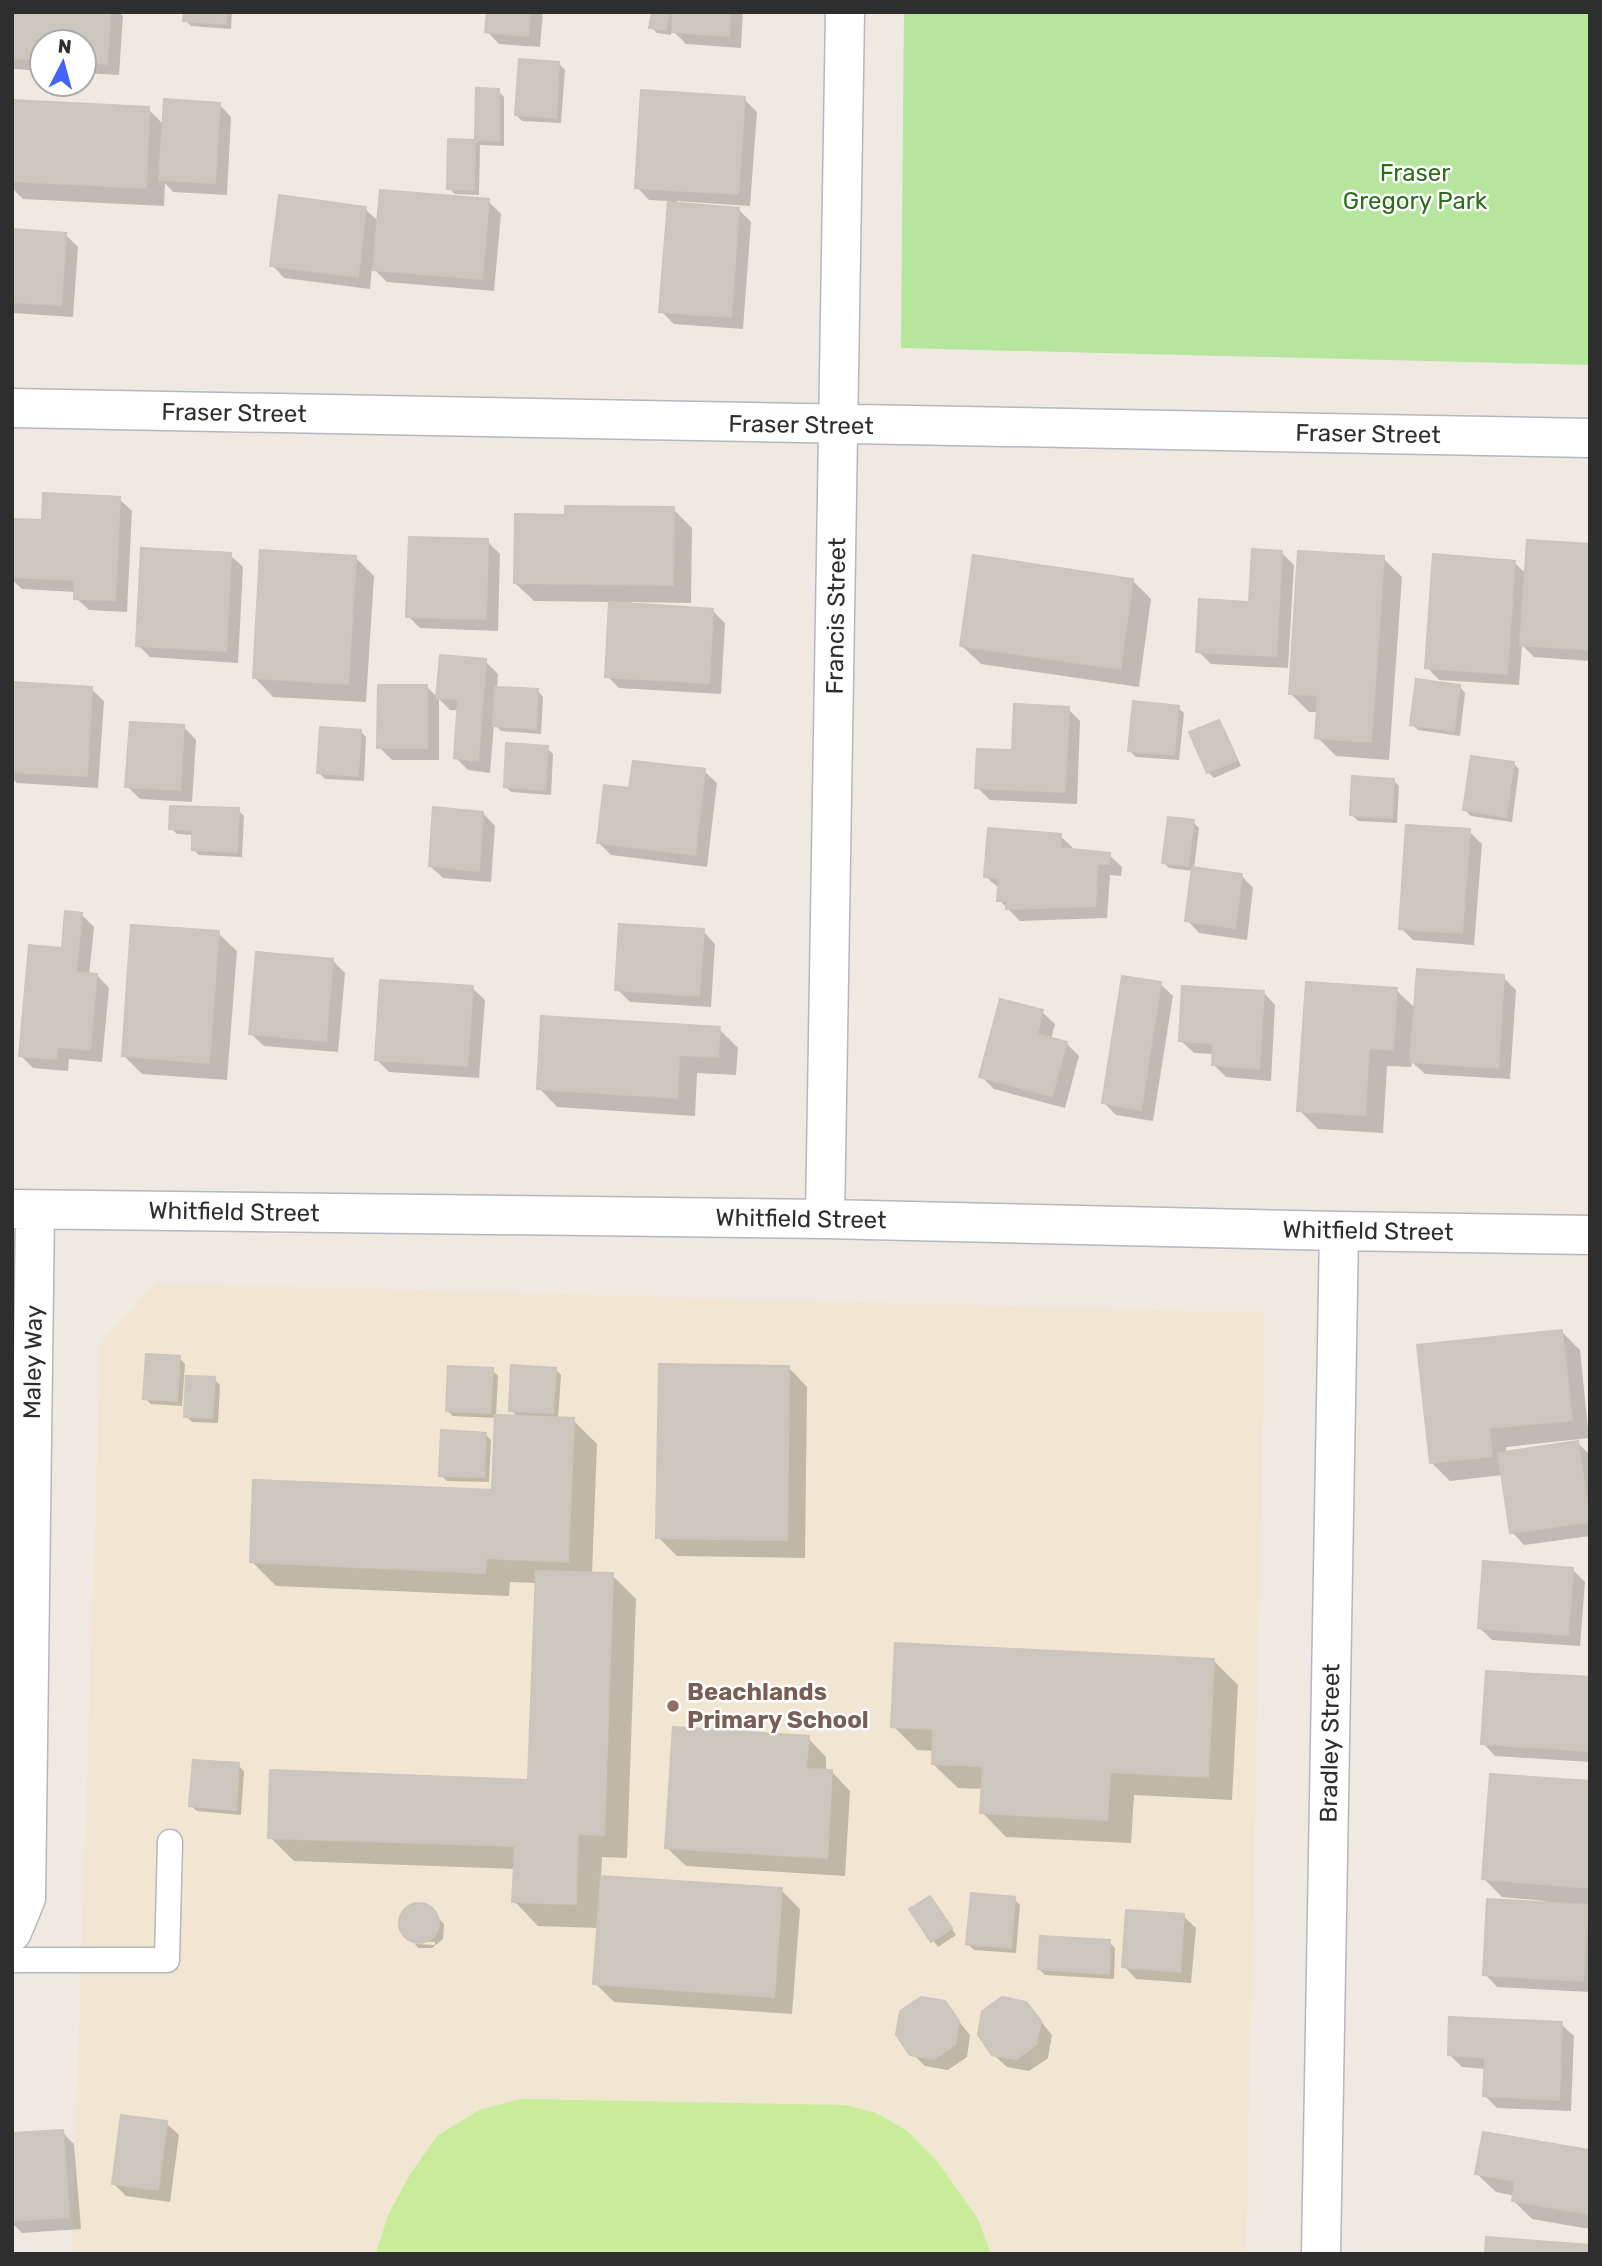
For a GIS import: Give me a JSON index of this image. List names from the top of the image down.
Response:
{
  "streets": {
    "street": [
      "Fraser Street",
      "Francis Street",
      "Whitfield Street",
      "Maley Way",
      "Bradley Street"
    ]
  },
  "crossings": [
    ["Fraser Street", "Francis Street"],
    ["Francis Street", "Whitfield Street"],
    ["Whitfield Street", "Maley Way"],
    ["Whitfield Street", "Bradley Street"]
  ],
  "parks": ["Fraser Gregory Park"],
  "places": ["Beachlands Primary School"],
  "north": "top"
}
